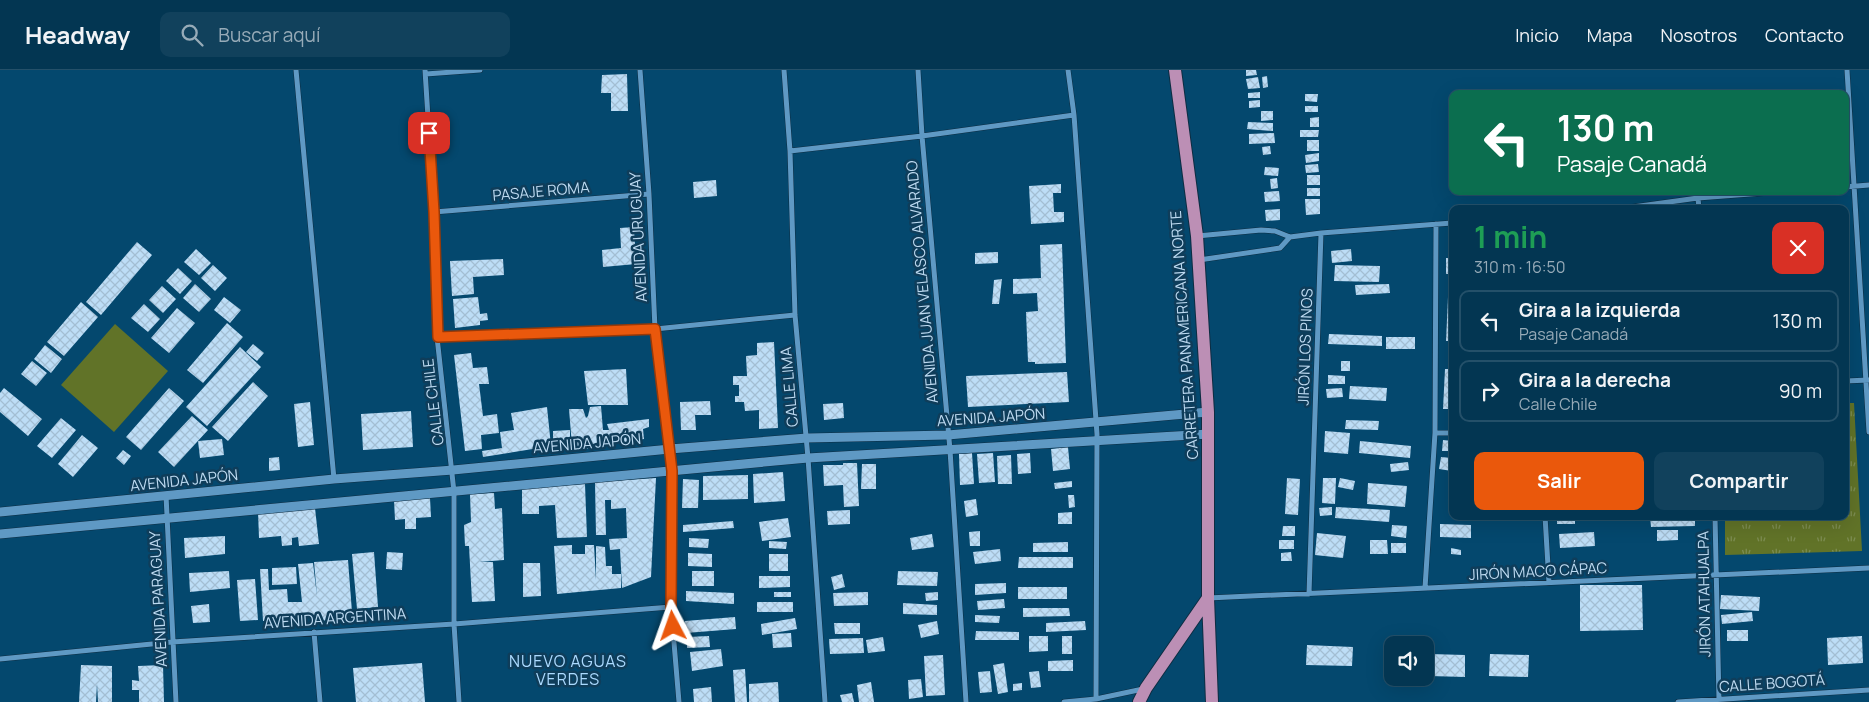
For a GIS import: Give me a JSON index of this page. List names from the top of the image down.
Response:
{
  "streets": {
    "main road": ["CARRETERA PANAMERICANA NORTE"],
    "street": [
      "PASAJE ROMA",
      "AVENIDA URUGUAY",
      "AVENIDA JUAN VELASCO ALVARADO",
      "JIRÓN LOS PINOS",
      "CALLE LIMA",
      "CALLE CHILE",
      "AVENIDA JAPÓN",
      "JIRÓN MACO CÁPAC",
      "JIRÓN ATAHUALPA",
      "AVENIDA PARAGUAY",
      "AVENIDA ARGENTINA",
      "CALLE BOGOTÁ"
    ]
  },
  "crossings": [
    ["PASAJE ROMA", "AVENIDA URUGUAY"],
    ["PASAJE ROMA", "CALLE CHILE"],
    ["AVENIDA URUGUAY", "AVENIDA JAPÓN"],
    ["AVENIDA URUGUAY", "AVENIDA ARGENTINA"],
    ["AVENIDA JUAN VELASCO ALVARADO", "AVENIDA JAPÓN"],
    ["CARRETERA PANAMERICANA NORTE", "AVENIDA JAPÓN"],
    ["CARRETERA PANAMERICANA NORTE", "JIRÓN MACO CÁPAC"],
    ["JIRÓN LOS PINOS", "JIRÓN MACO CÁPAC"],
    ["CALLE LIMA", "AVENIDA JAPÓN"],
    ["CALLE CHILE", "AVENIDA JAPÓN"],
    ["CALLE CHILE", "AVENIDA ARGENTINA"],
    ["AVENIDA JAPÓN", "AVENIDA PARAGUAY"],
    ["JIRÓN MACO CÁPAC", "JIRÓN ATAHUALPA"],
    ["JIRÓN ATAHUALPA", "CALLE BOGOTÁ"],
    ["AVENIDA PARAGUAY", "AVENIDA ARGENTINA"]
  ],
  "districts": ["NUEVO AGUAS VERDES"],
  "page": {
    "header": "Headway",
    "search": "Buscar aquí",
    "nav": [
      "Inicio",
      "Mapa",
      "Nosotros",
      "Contacto"
    ],
    "turn": ["130 m", "Pasaje Canadá"],
    "heading": ["1 min", "310 m · 16:50"],
    "list": [
      {
        "name": "Gira a la izquierda",
        "note": "Pasaje Canadá",
        "value": "130 m"
      },
      {
        "name": "Gira a la derecha",
        "note": "Calle Chile",
        "value": "90 m"
      }
    ],
    "buttons": ["Salir", "Compartir"]
  }
}
